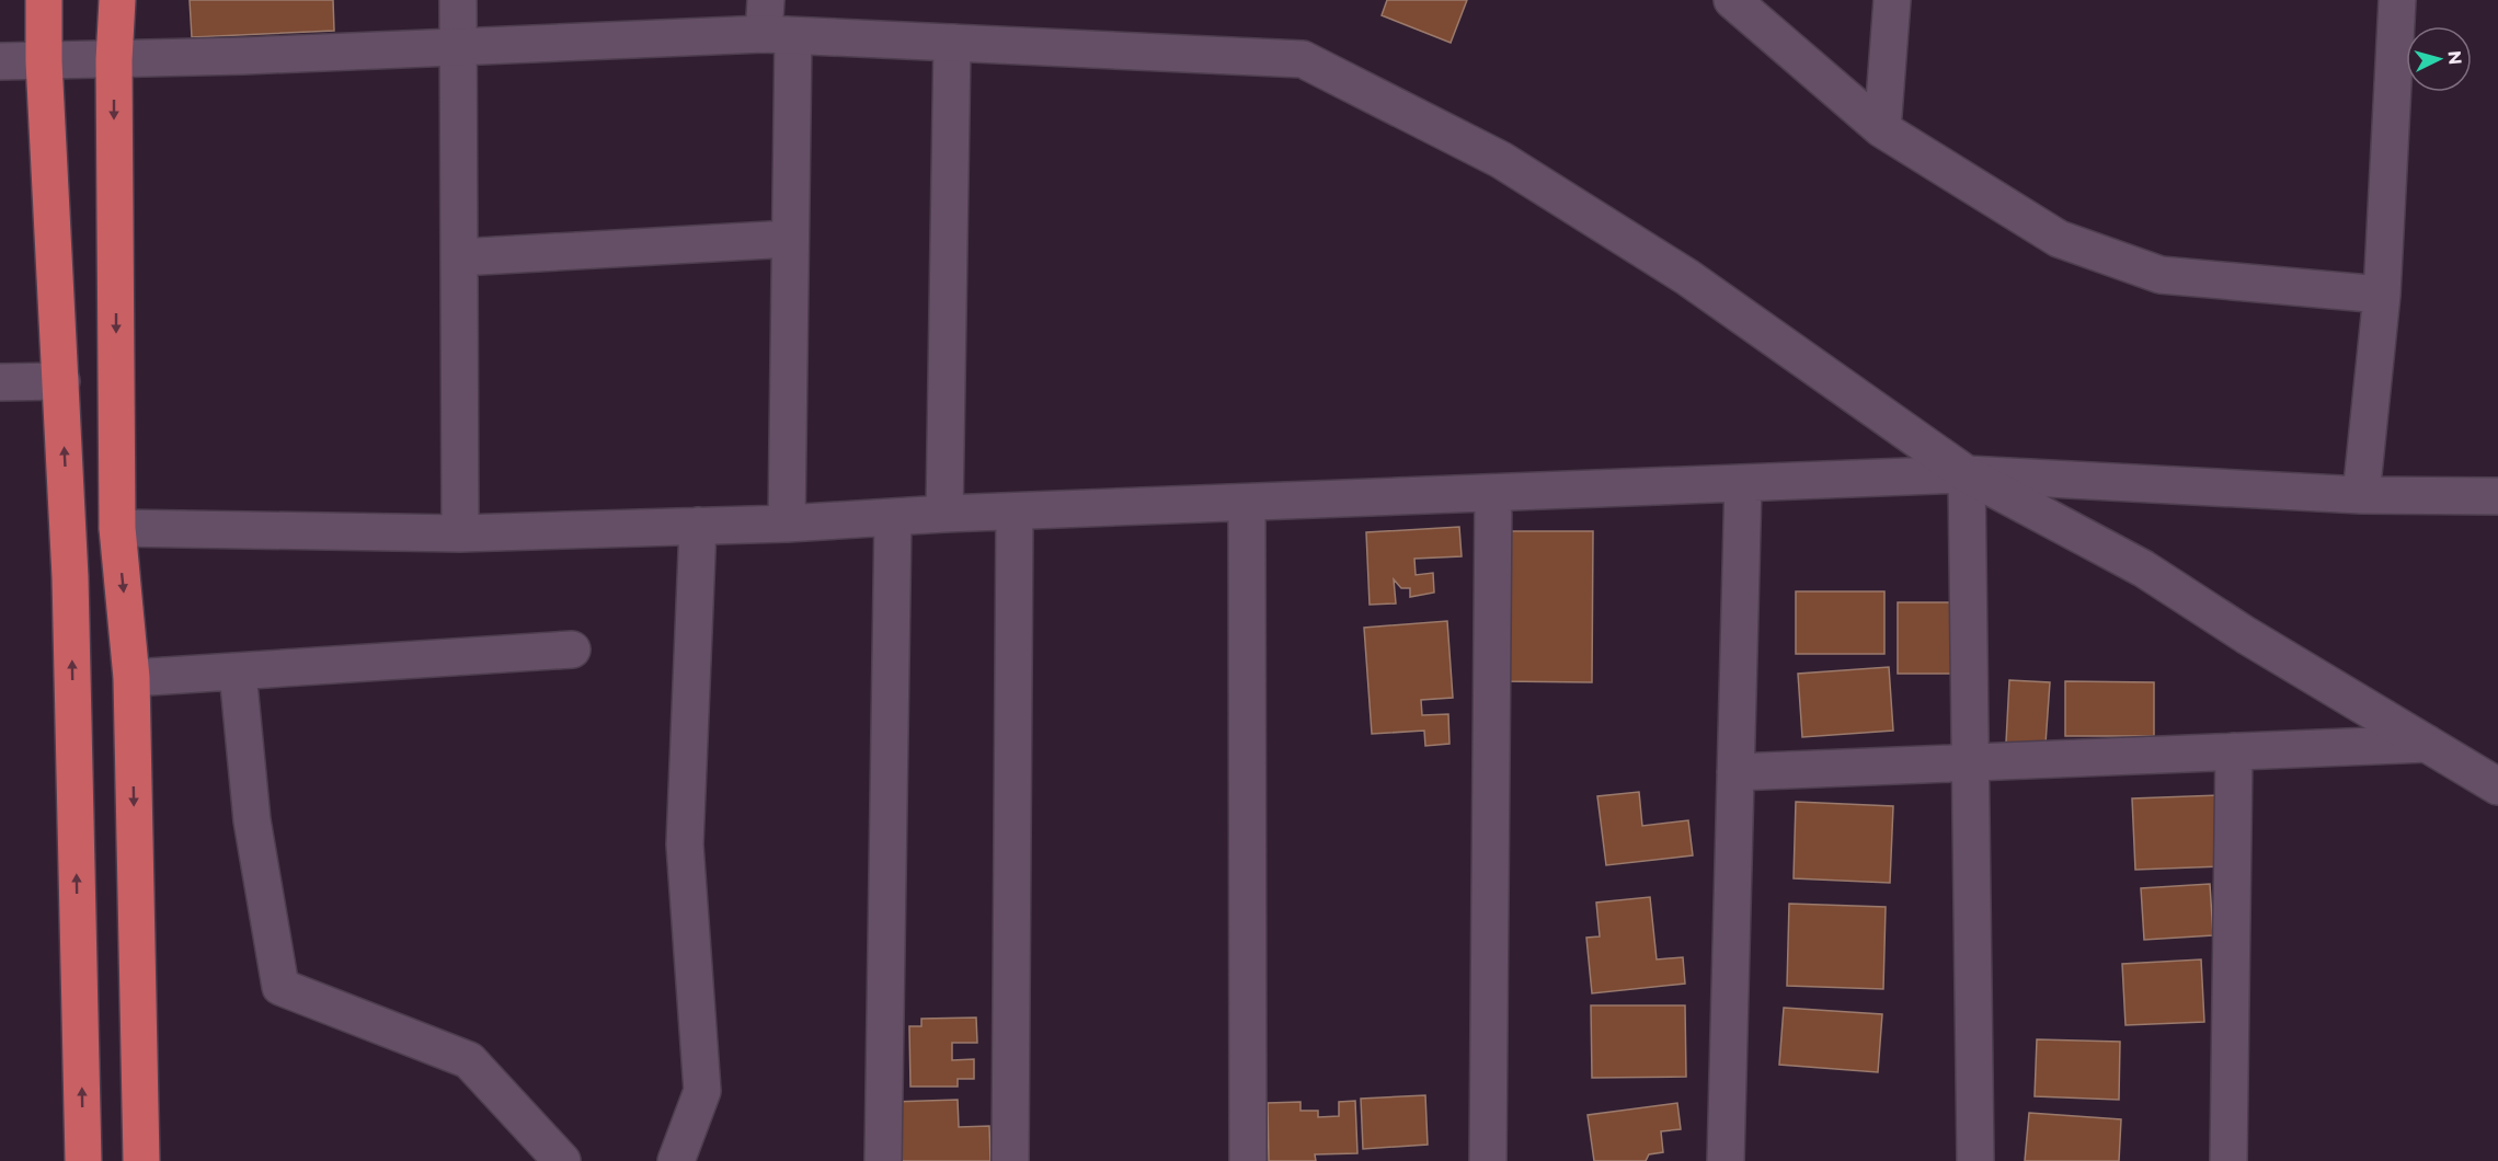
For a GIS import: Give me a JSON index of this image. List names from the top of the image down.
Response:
{
  "north": "right"
}
